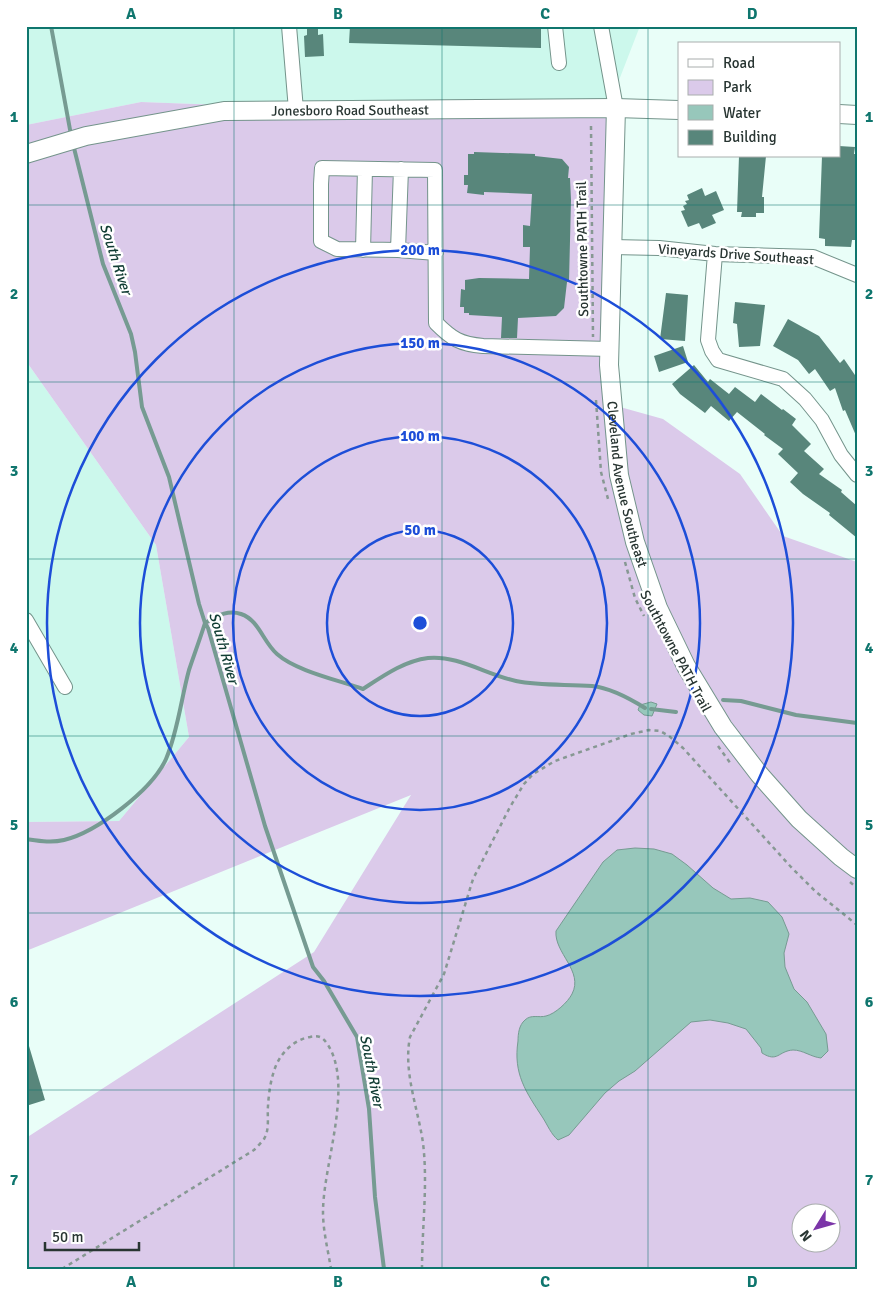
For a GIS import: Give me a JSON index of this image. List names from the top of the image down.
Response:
{
  "streets": {
    "main road": ["Jonesboro Road Southeast", "Cleveland Avenue Southeast"],
    "street": ["Vineyards Drive Southeast"],
    "path": ["Southtowne PATH Trail"]
  },
  "crossings": [
    ["Jonesboro Road Southeast", "Cleveland Avenue Southeast"],
    ["Southtowne PATH Trail", "Cleveland Avenue Southeast"],
    ["Vineyards Drive Southeast", "Cleveland Avenue Southeast"]
  ],
  "water": ["South River"],
  "legend": [
    "Road",
    "Park",
    "Water",
    "Building"
  ],
  "scale_bar": "50 m",
  "north": "bottom left",
  "grid": {
    "columns": [
      "A",
      "B",
      "C",
      "D"
    ],
    "rows": [
      "1",
      "2",
      "3",
      "4",
      "5",
      "6",
      "7"
    ]
  },
  "rings": [
    "200 m",
    "150 m",
    "100 m",
    "50 m"
  ]
}
